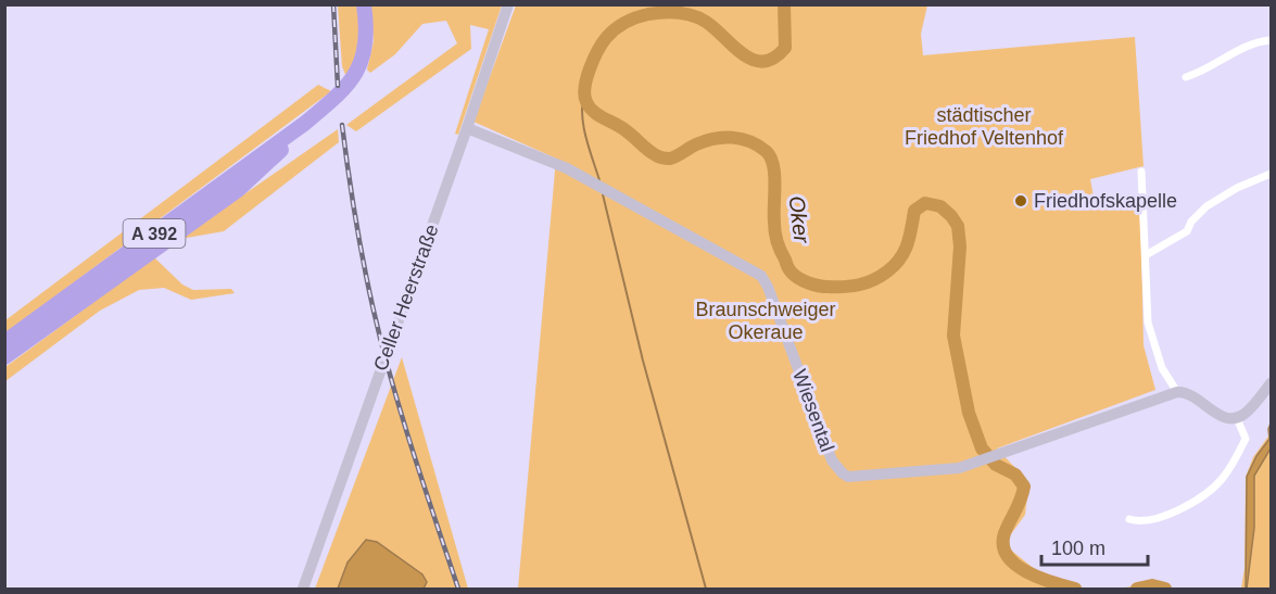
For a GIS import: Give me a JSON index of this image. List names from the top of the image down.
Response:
{
  "streets": {
    "highway": ["A 392"],
    "street": ["Celler Heerstraße", "Wiesental"]
  },
  "crossings": [
    ["Celler Heerstraße", "Wiesental"]
  ],
  "water": ["Oker"],
  "parks": ["städtischer Friedhof Veltenhof", "Braunschweiger Okeraue"],
  "places": ["Friedhofskapelle"],
  "scale_bar": "100 m"
}
